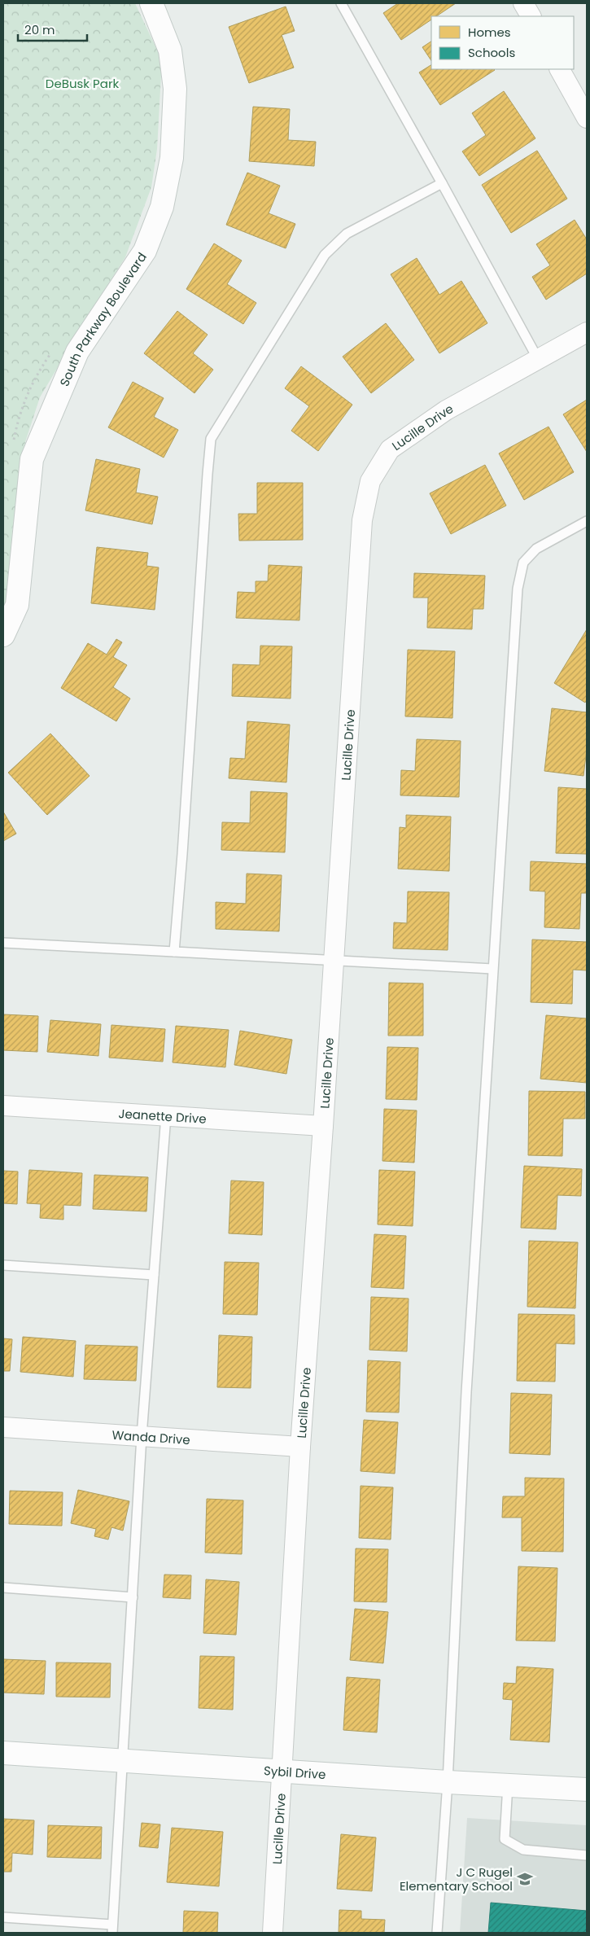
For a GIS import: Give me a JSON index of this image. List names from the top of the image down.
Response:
{
  "streets": {
    "street": [
      "South Parkway Boulevard",
      "Lucille Drive",
      "Jeanette Drive",
      "Wanda Drive",
      "Sybil Drive"
    ]
  },
  "crossings": [
    ["Lucille Drive", "Jeanette Drive"],
    ["Lucille Drive", "Wanda Drive"],
    ["Lucille Drive", "Sybil Drive"]
  ],
  "parks": ["DeBusk Park"],
  "places": {
    "school or university": ["J C Rugel Elementary School"]
  },
  "legend": ["Homes", "Schools"],
  "scale_bar": "20 m"
}
